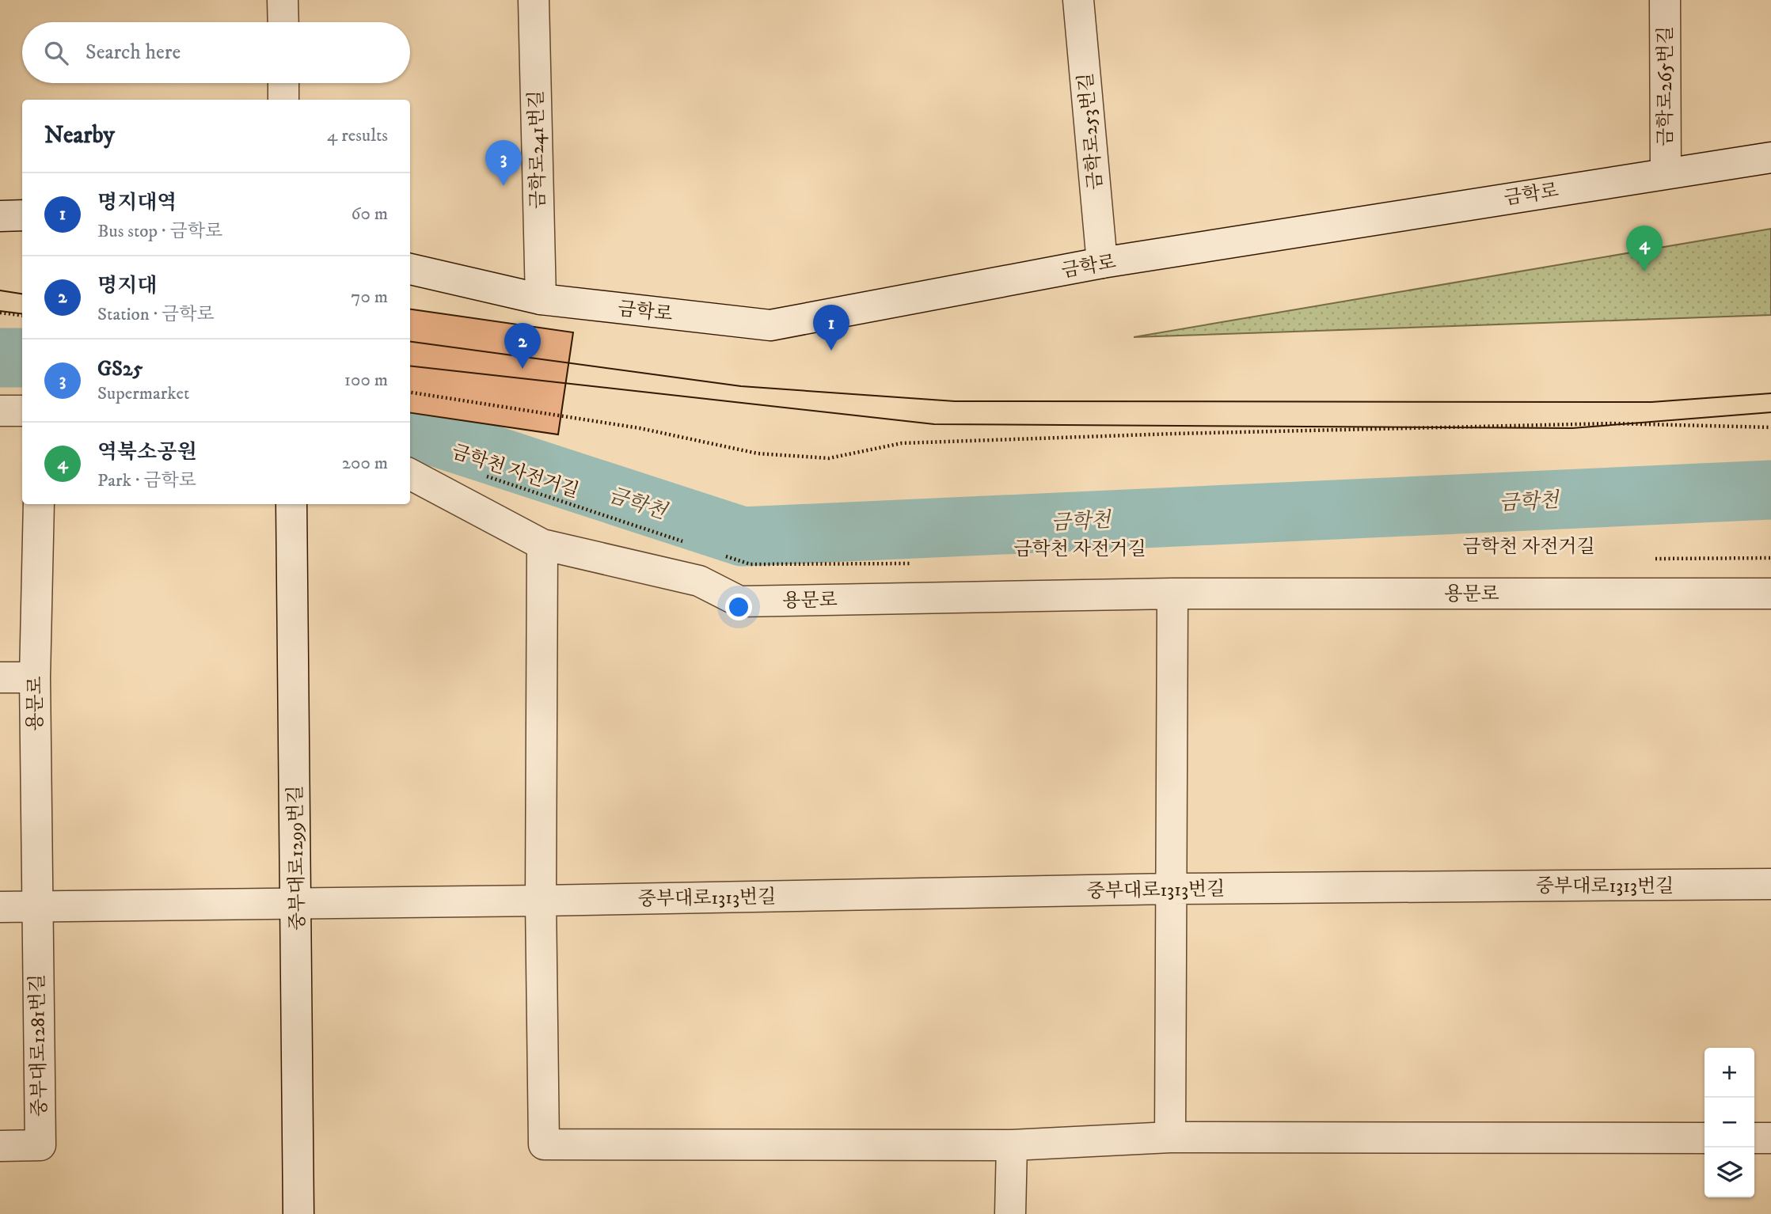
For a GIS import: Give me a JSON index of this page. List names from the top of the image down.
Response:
{
  "streets": {
    "street": [
      "금학로265번길",
      "금학로253번길",
      "금학로241번길",
      "금학로",
      "용문로",
      "중부대로1299번길",
      "중부대로1313번길",
      "중부대로1281번길"
    ],
    "path": ["금학천 자전거길"]
  },
  "crossings": [
    ["금학로265번길", "금학로"],
    ["금학로253번길", "금학로"],
    ["금학로241번길", "금학로"],
    ["용문로", "중부대로1281번길"],
    ["중부대로1299번길", "중부대로1313번길"]
  ],
  "water": ["금학천"],
  "page": {
    "search": "Search here",
    "heading": ["Nearby", "4 results"],
    "pins": [
      "3",
      "4",
      "1",
      "2"
    ],
    "list": [
      {
        "mark": "1",
        "name": "명지대역",
        "note": "Bus stop · 금학로",
        "value": "60 m"
      },
      {
        "mark": "2",
        "name": "명지대",
        "note": "Station · 금학로",
        "value": "70 m"
      },
      {
        "mark": "3",
        "name": "GS25",
        "note": "Supermarket",
        "value": "100 m"
      },
      {
        "mark": "4",
        "name": "역북소공원",
        "note": "Park · 금학로",
        "value": "200 m"
      }
    ],
    "map_buttons": ["+", "−"]
  }
}
